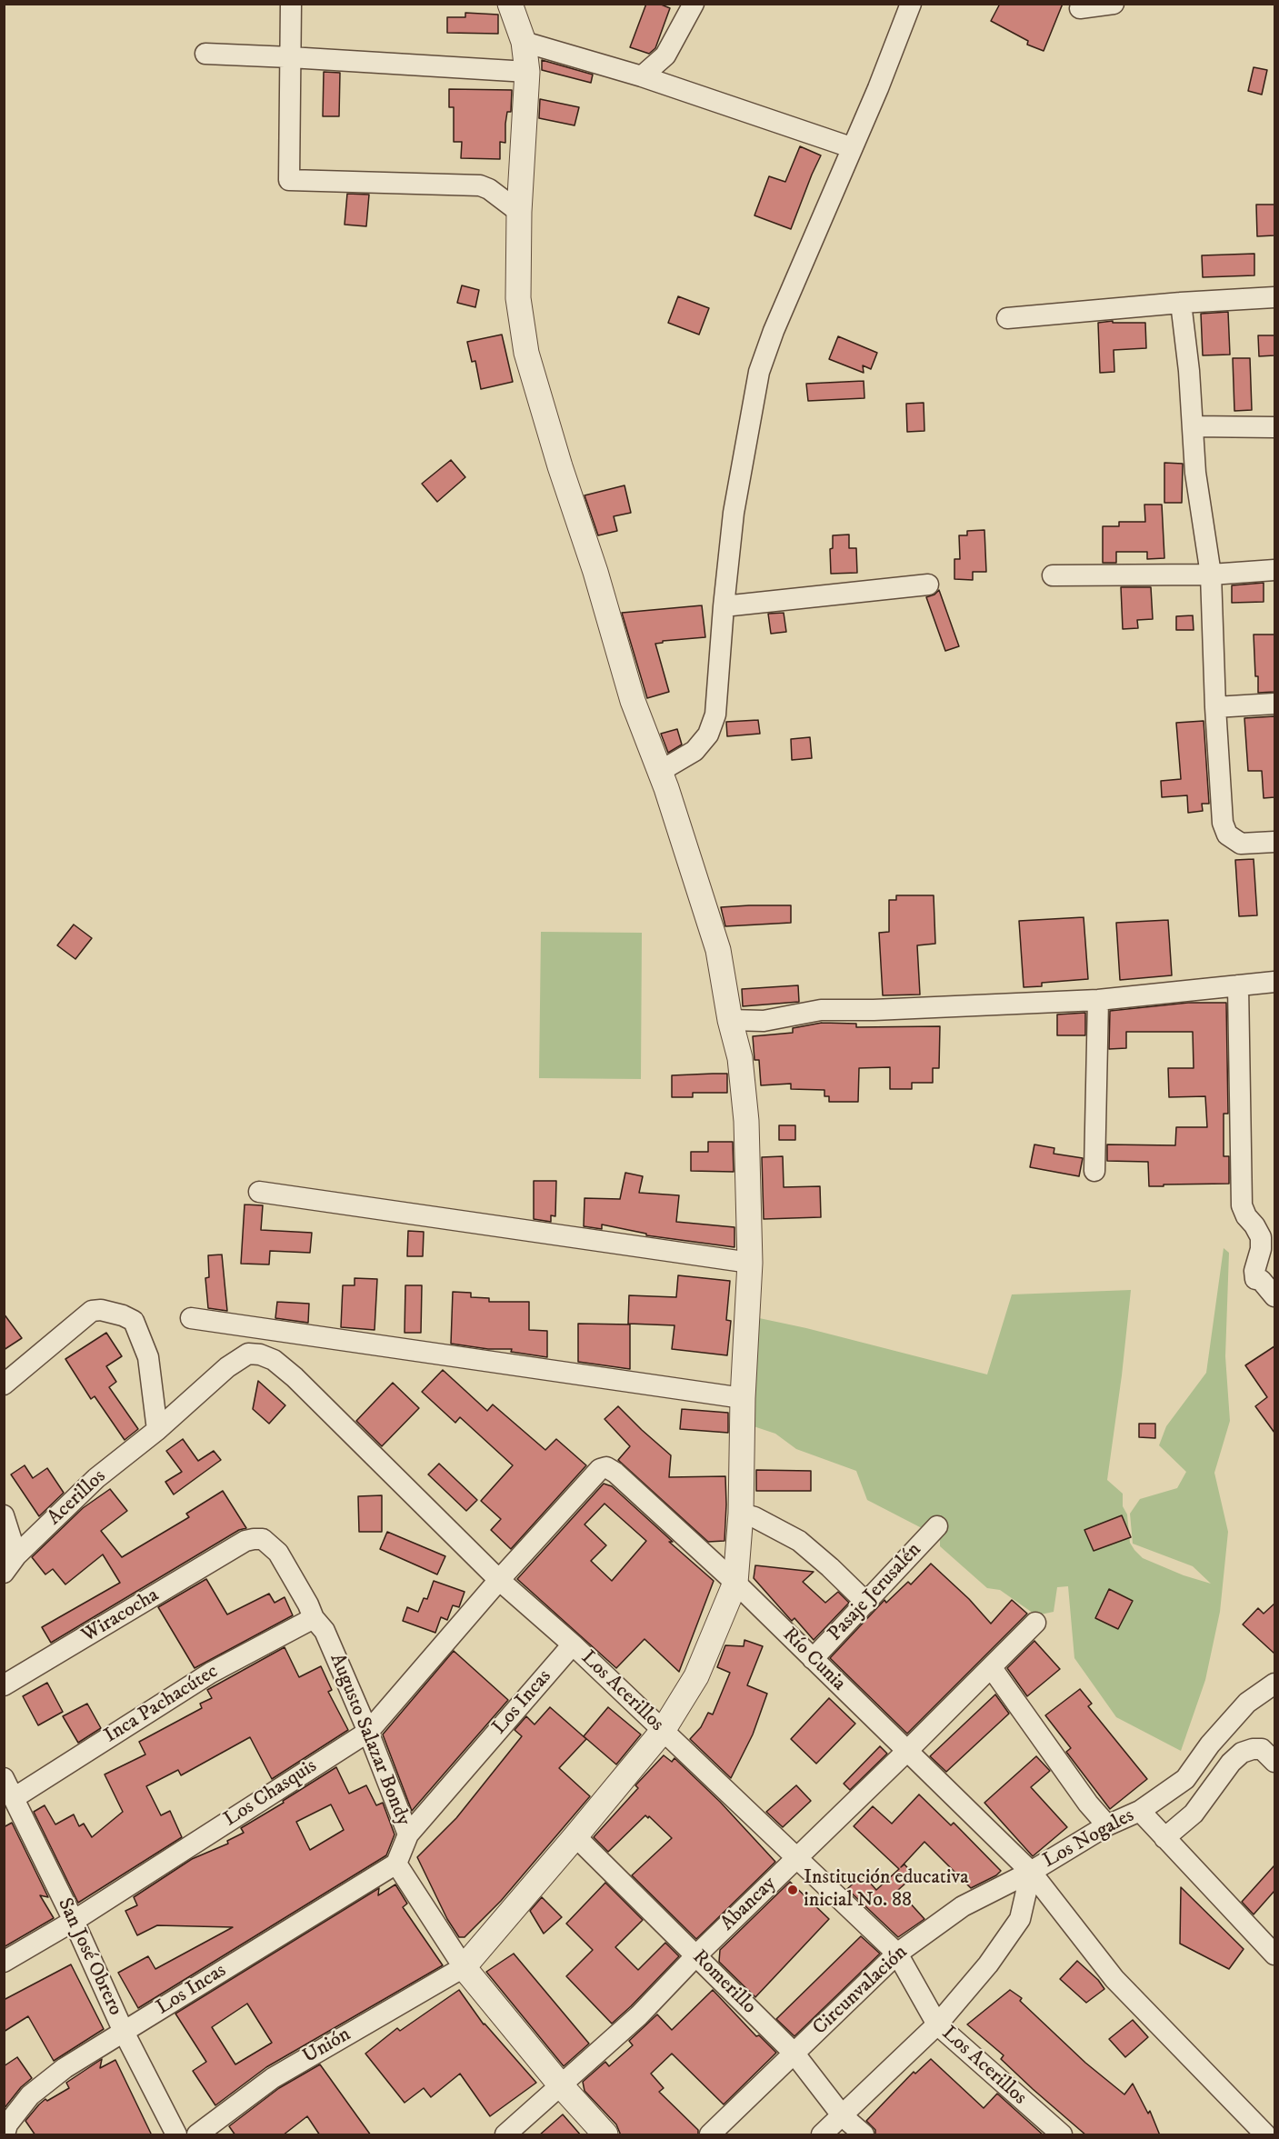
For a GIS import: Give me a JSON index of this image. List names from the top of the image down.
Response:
{
  "streets": {
    "street": [
      "Acerillos",
      "Pasaje Jerusalén",
      "Wiracocha",
      "Río Cunia",
      "Los Acerillos",
      "Los Incas",
      "Inca Pachacútec",
      "Augusto Salazar Bondy",
      "Los Chasquis",
      "Los Nogales",
      "Abancay",
      "San José Obrero",
      "Romerillo",
      "Circunvalación",
      "Unión"
    ]
  },
  "crossings": [
    ["Acerillos", "Los Acerillos"],
    ["Pasaje Jerusalén", "Río Cunia"],
    ["Wiracocha", "Augusto Salazar Bondy"],
    ["Río Cunia", "Los Acerillos"],
    ["Río Cunia", "Los Chasquis"],
    ["Río Cunia", "Los Nogales"],
    ["Río Cunia", "Abancay"],
    ["Río Cunia", "Circunvalación"],
    ["Los Acerillos", "Los Incas"],
    ["Los Acerillos", "Los Chasquis"],
    ["Los Acerillos", "Los Nogales"],
    ["Los Acerillos", "Abancay"],
    ["Los Acerillos", "Circunvalación"],
    ["Los Incas", "Augusto Salazar Bondy"],
    ["Los Incas", "San José Obrero"],
    ["Inca Pachacútec", "Augusto Salazar Bondy"],
    ["Inca Pachacútec", "San José Obrero"],
    ["Augusto Salazar Bondy", "Los Chasquis"],
    ["Los Chasquis", "San José Obrero"],
    ["Los Nogales", "Romerillo"],
    ["Los Nogales", "Circunvalación"],
    ["Abancay", "Romerillo"],
    ["Romerillo", "Circunvalación"]
  ],
  "places": ["Institución educativa inicial No. 88"]
}
